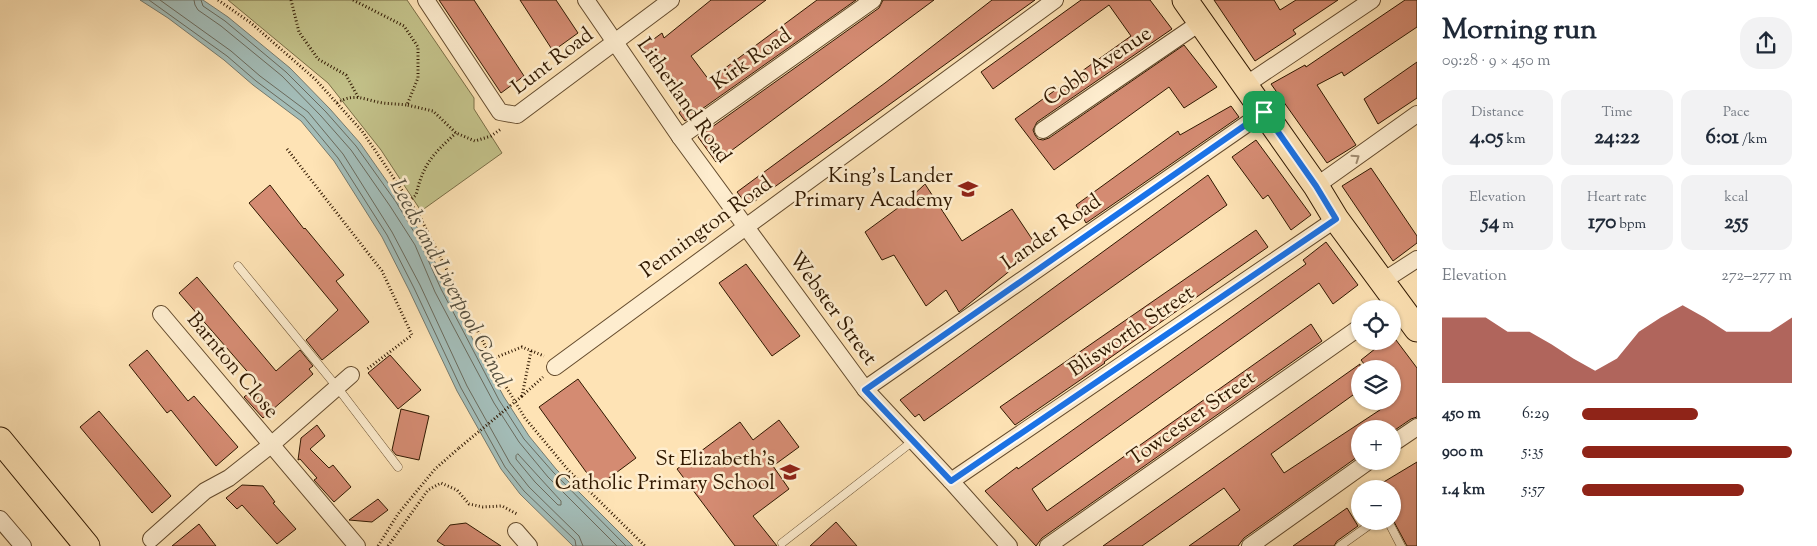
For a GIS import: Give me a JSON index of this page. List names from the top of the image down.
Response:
{
  "streets": {
    "street": [
      "Kirk Road",
      "Lunt Road",
      "Cobb Avenue",
      "Litherland Road",
      "Pennington Road",
      "Lander Road",
      "Webster Street",
      "Blisworth Street",
      "Barnton Close",
      "Towcester Street"
    ]
  },
  "crossings": [
    ["Kirk Road", "Litherland Road"],
    ["Lunt Road", "Litherland Road"],
    ["Litherland Road", "Pennington Road"],
    ["Litherland Road", "Webster Street"],
    ["Pennington Road", "Webster Street"],
    ["Lander Road", "Webster Street"],
    ["Webster Street", "Blisworth Street"]
  ],
  "water": ["Leeds and Liverpool Canal"],
  "places": {
    "school or university": ["King's Lander Primary Academy", "St Elizabeth's Catholic Primary School"]
  },
  "page": {
    "heading": ["Morning run", "09:28 · 9 × 450 m"],
    "stats": [
      ["Distance", "4.05 km"],
      ["Time", "24:22"],
      ["Pace", "6:01 /km"],
      ["Elevation", "54 m"],
      ["Heart rate", "170 bpm"],
      ["kcal", "255"]
    ],
    "chart": ["Elevation", "272–277 m"],
    "map_buttons": ["+", "−"],
    "list": [
      {
        "name": "450 m",
        "note": "6:29"
      },
      {
        "name": "900 m",
        "note": "5:35"
      },
      {
        "name": "1.4 km",
        "note": "5:57"
      }
    ]
  }
}
